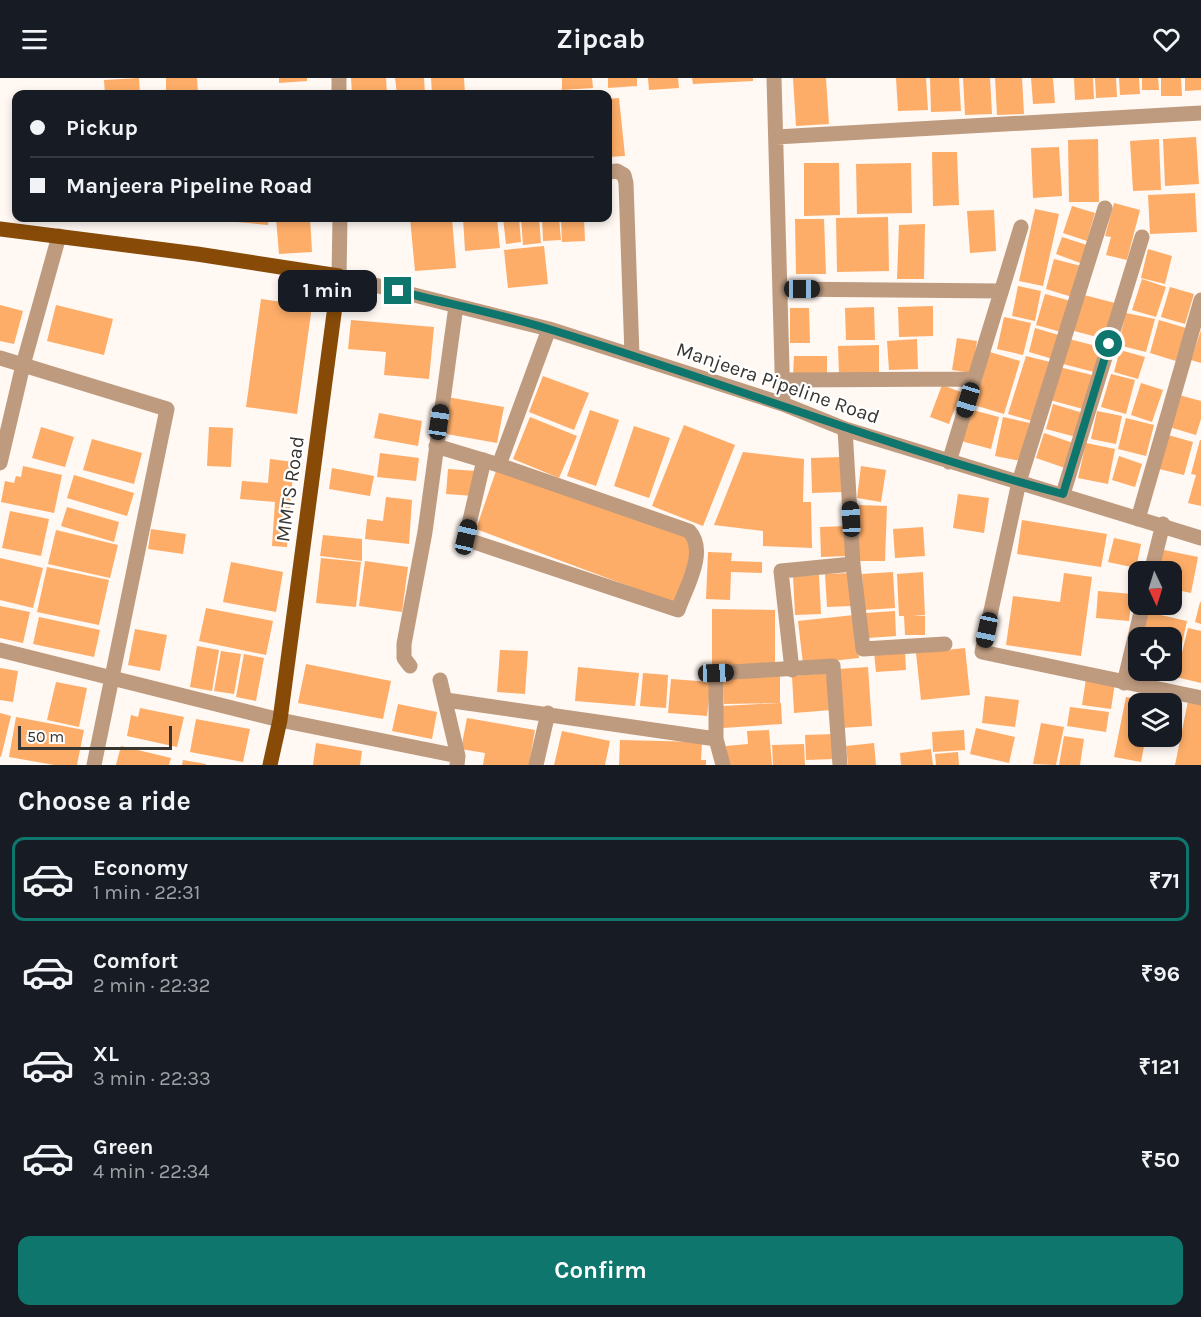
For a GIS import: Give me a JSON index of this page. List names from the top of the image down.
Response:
{
  "streets": {
    "main road": ["MMTS Road"],
    "street": ["Manjeera Pipeline Road"]
  },
  "crossings": [
    ["Manjeera Pipeline Road", "MMTS Road"]
  ],
  "scale_bar": "50 m",
  "north": "bottom",
  "page": {
    "header": "Zipcab",
    "banner": ["Pickup", "Manjeera Pipeline Road"],
    "bubble": "1 min",
    "scale": "50 m",
    "heading": "Choose a ride",
    "list": [
      {
        "name": "Economy",
        "note": "1 min · 22:31",
        "value": "₹71"
      },
      {
        "name": "Comfort",
        "note": "2 min · 22:32",
        "value": "₹96"
      },
      {
        "name": "XL",
        "note": "3 min · 22:33",
        "value": "₹121"
      },
      {
        "name": "Green",
        "note": "4 min · 22:34",
        "value": "₹50"
      }
    ],
    "buttons": "Confirm"
  }
}
